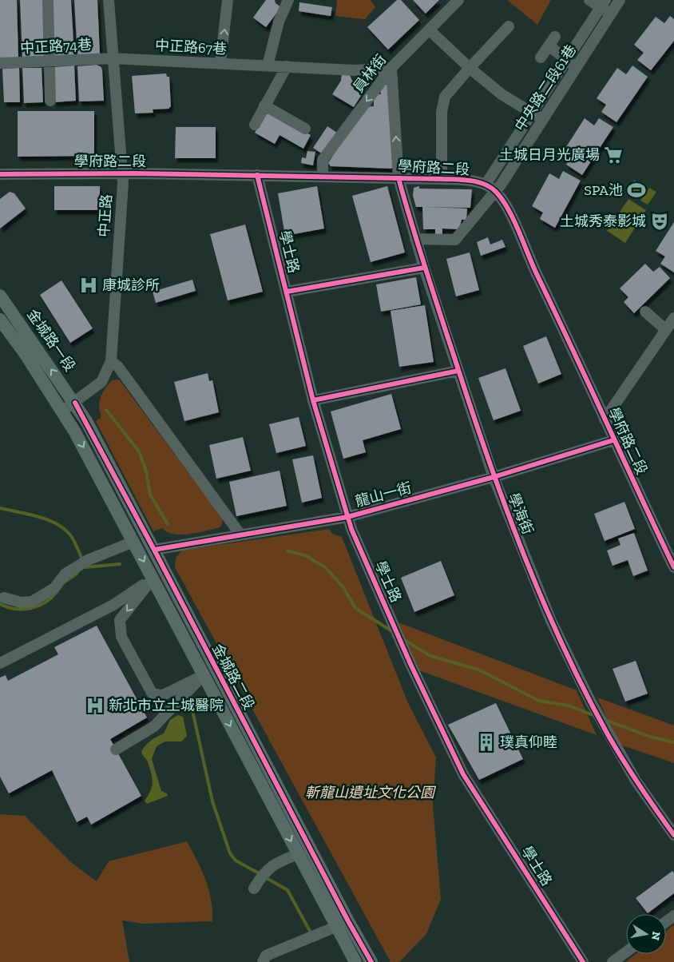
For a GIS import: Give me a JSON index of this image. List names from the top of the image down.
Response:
{
  "streets": {
    "main road": ["金城路一段", "金城路二段"],
    "street": [
      "中正路74巷",
      "中正路67巷",
      "員林街",
      "中央路二段61巷",
      "學府路二段",
      "中正路",
      "學士路",
      "龍山一街",
      "學海街"
    ]
  },
  "crossings": [
    ["中正路74巷", "中正路67巷"],
    ["中正路74巷", "中正路"],
    ["中正路67巷", "員林街"],
    ["中正路67巷", "中正路"],
    ["中正路67巷", "學海街"],
    ["員林街", "學府路二段"],
    ["員林街", "學海街"],
    ["中央路二段61巷", "學府路二段"],
    ["中央路二段61巷", "學海街"],
    ["學府路二段", "中正路"],
    ["學府路二段", "學士路"],
    ["學府路二段", "龍山一街"],
    ["學府路二段", "學海街"],
    ["中正路", "金城路一段"],
    ["中正路", "金城路二段"],
    ["學士路", "龍山一街"],
    ["金城路一段", "金城路二段"],
    ["龍山一街", "學海街"],
    ["龍山一街", "金城路二段"]
  ],
  "parks": ["斬龍山遺址文化公園"],
  "places": {
    "supermarket": ["土城日月光廣場"],
    "sports": ["SPA池"],
    "theatre": ["土城秀泰影城"],
    "hospital": ["康城診所", "新北市立土城醫院"],
    "building": ["璞真仰睦"]
  },
  "north": "right"
}
